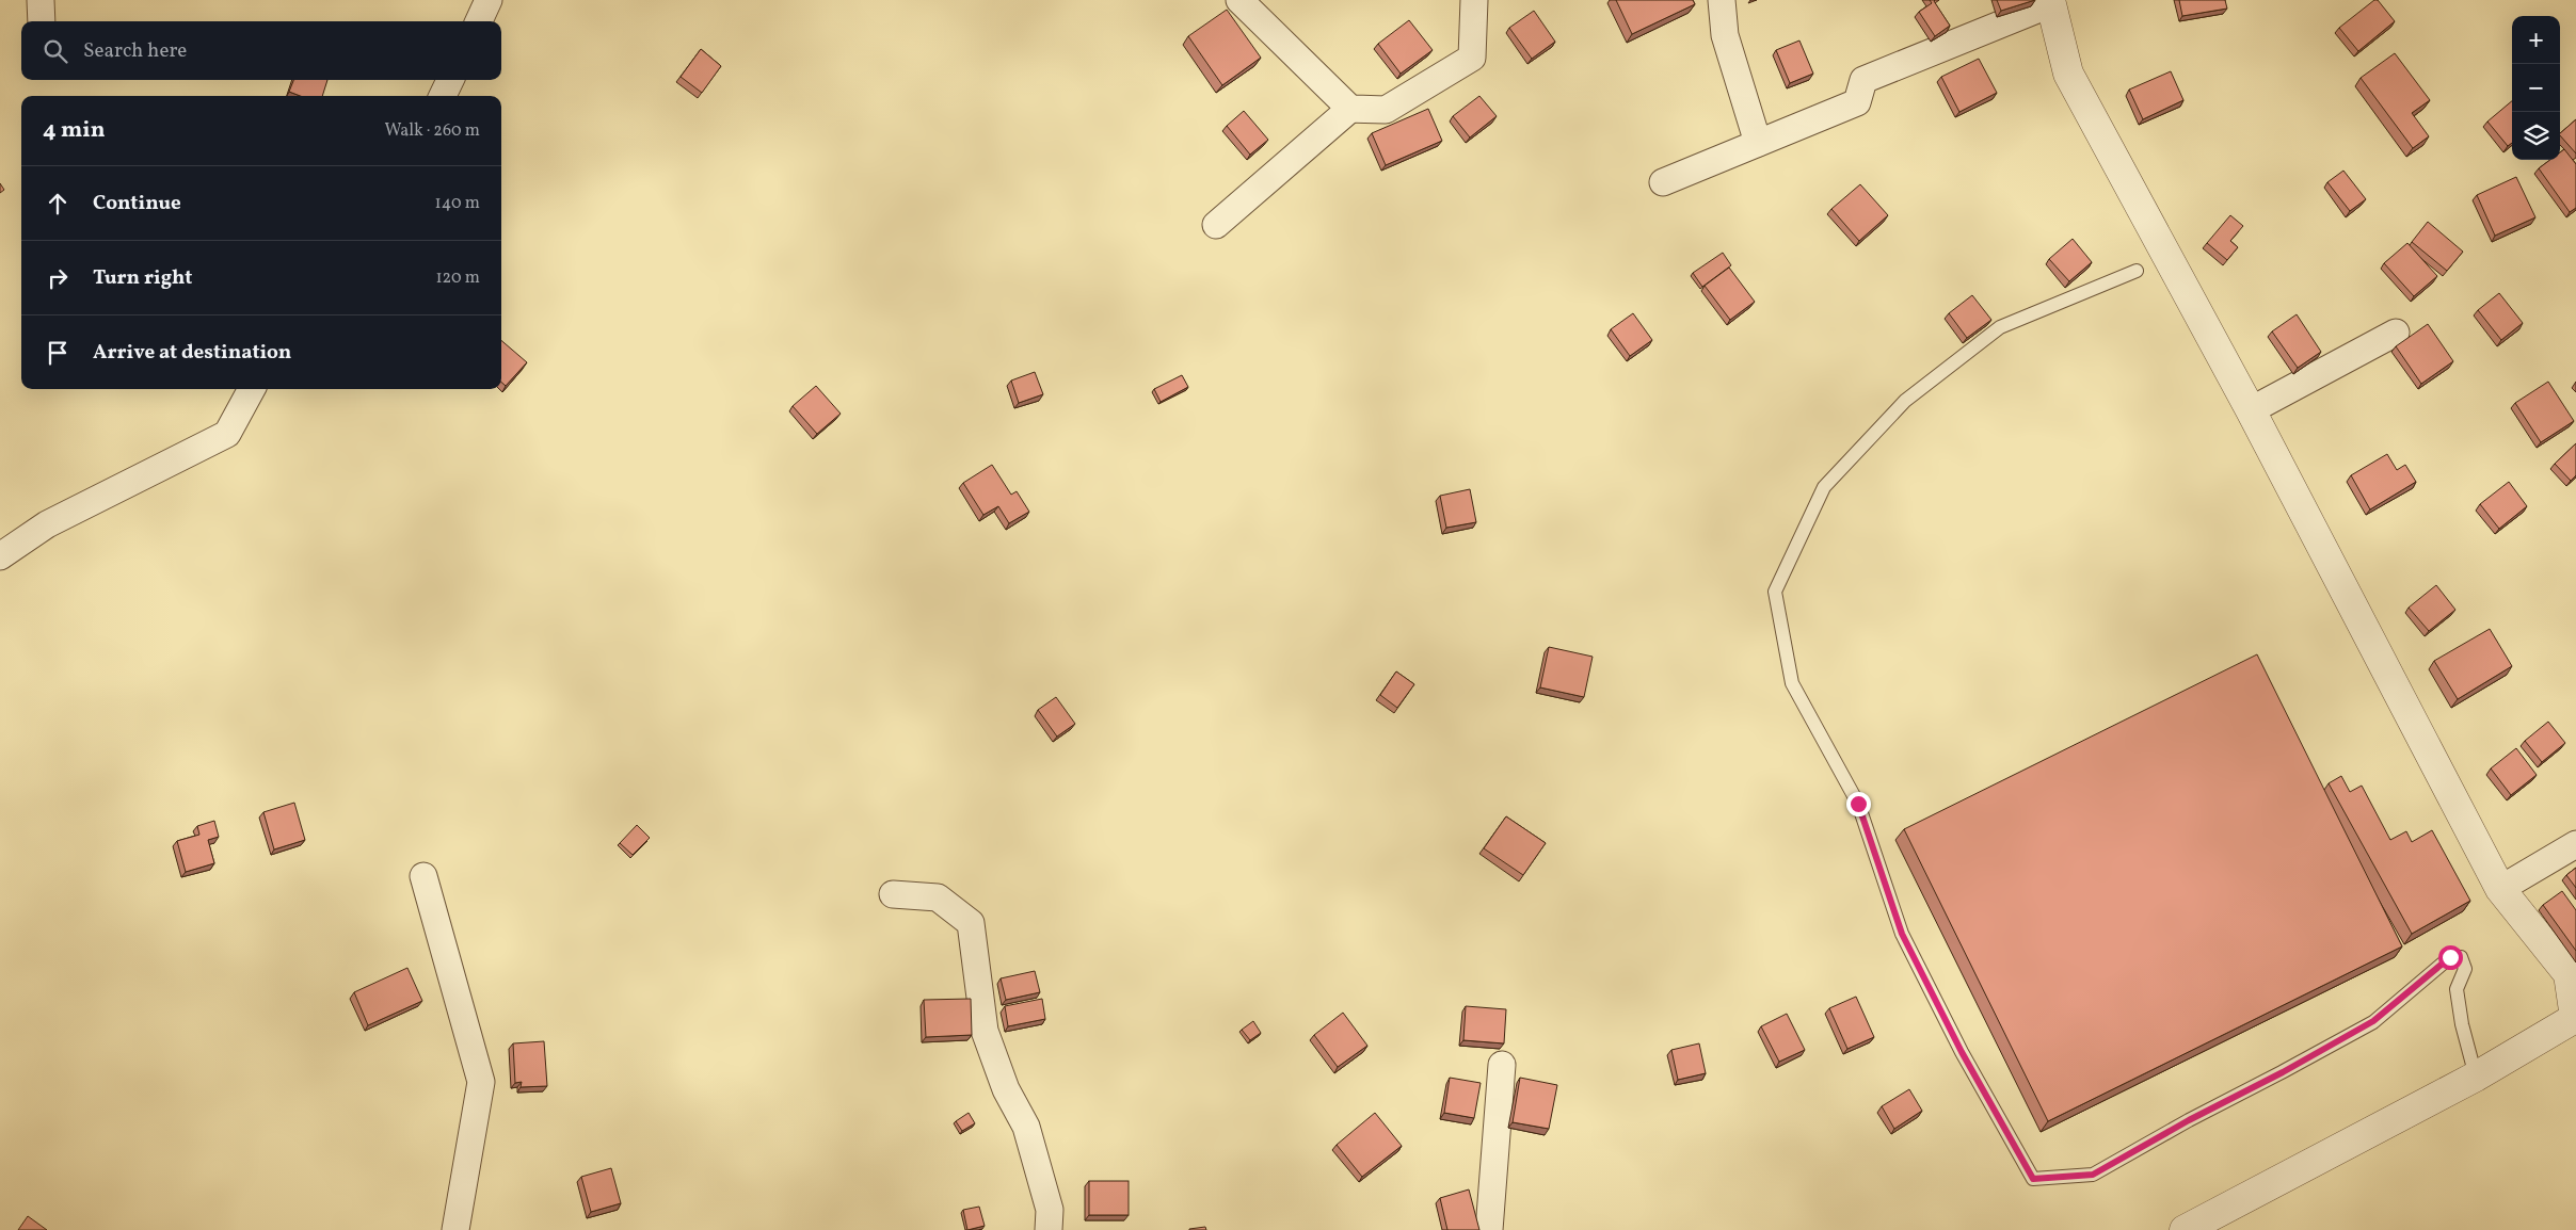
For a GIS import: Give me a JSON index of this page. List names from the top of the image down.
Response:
{
  "page": {
    "map_buttons": ["+", "−"],
    "search": "Search here",
    "heading": ["4 min", "Walk · 260 m"],
    "list": [
      ["Continue", "140 m"],
      ["Turn right", "120 m"],
      "Arrive at destination"
    ]
  }
}
